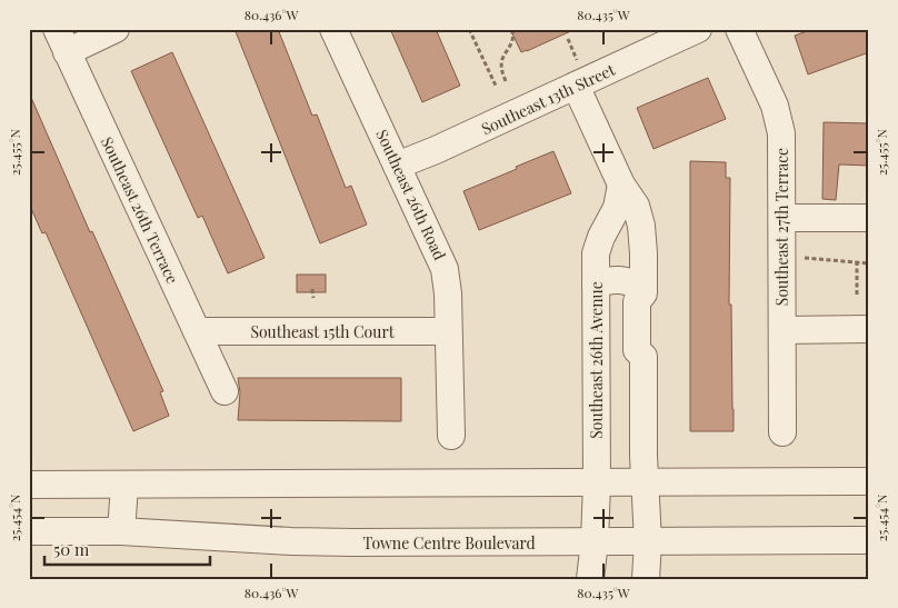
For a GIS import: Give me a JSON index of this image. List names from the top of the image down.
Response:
{
  "streets": {
    "street": [
      "Southeast 13th Street",
      "Southeast 26th Road",
      "Southeast 26th Terrace",
      "Southeast 27th Terrace",
      "Southeast 15th Court",
      "Southeast 26th Avenue",
      "Towne Centre Boulevard"
    ]
  },
  "crossings": [
    ["Southeast 13th Street", "Southeast 26th Road"],
    ["Southeast 26th Road", "Southeast 15th Court"],
    ["Southeast 26th Terrace", "Southeast 15th Court"],
    ["Southeast 26th Avenue", "Towne Centre Boulevard"]
  ],
  "scale_bar": "50 m",
  "coordinates": [
    "80.436°W",
    "80.435°W",
    "25.455°N",
    "25.454°N"
  ]
}
